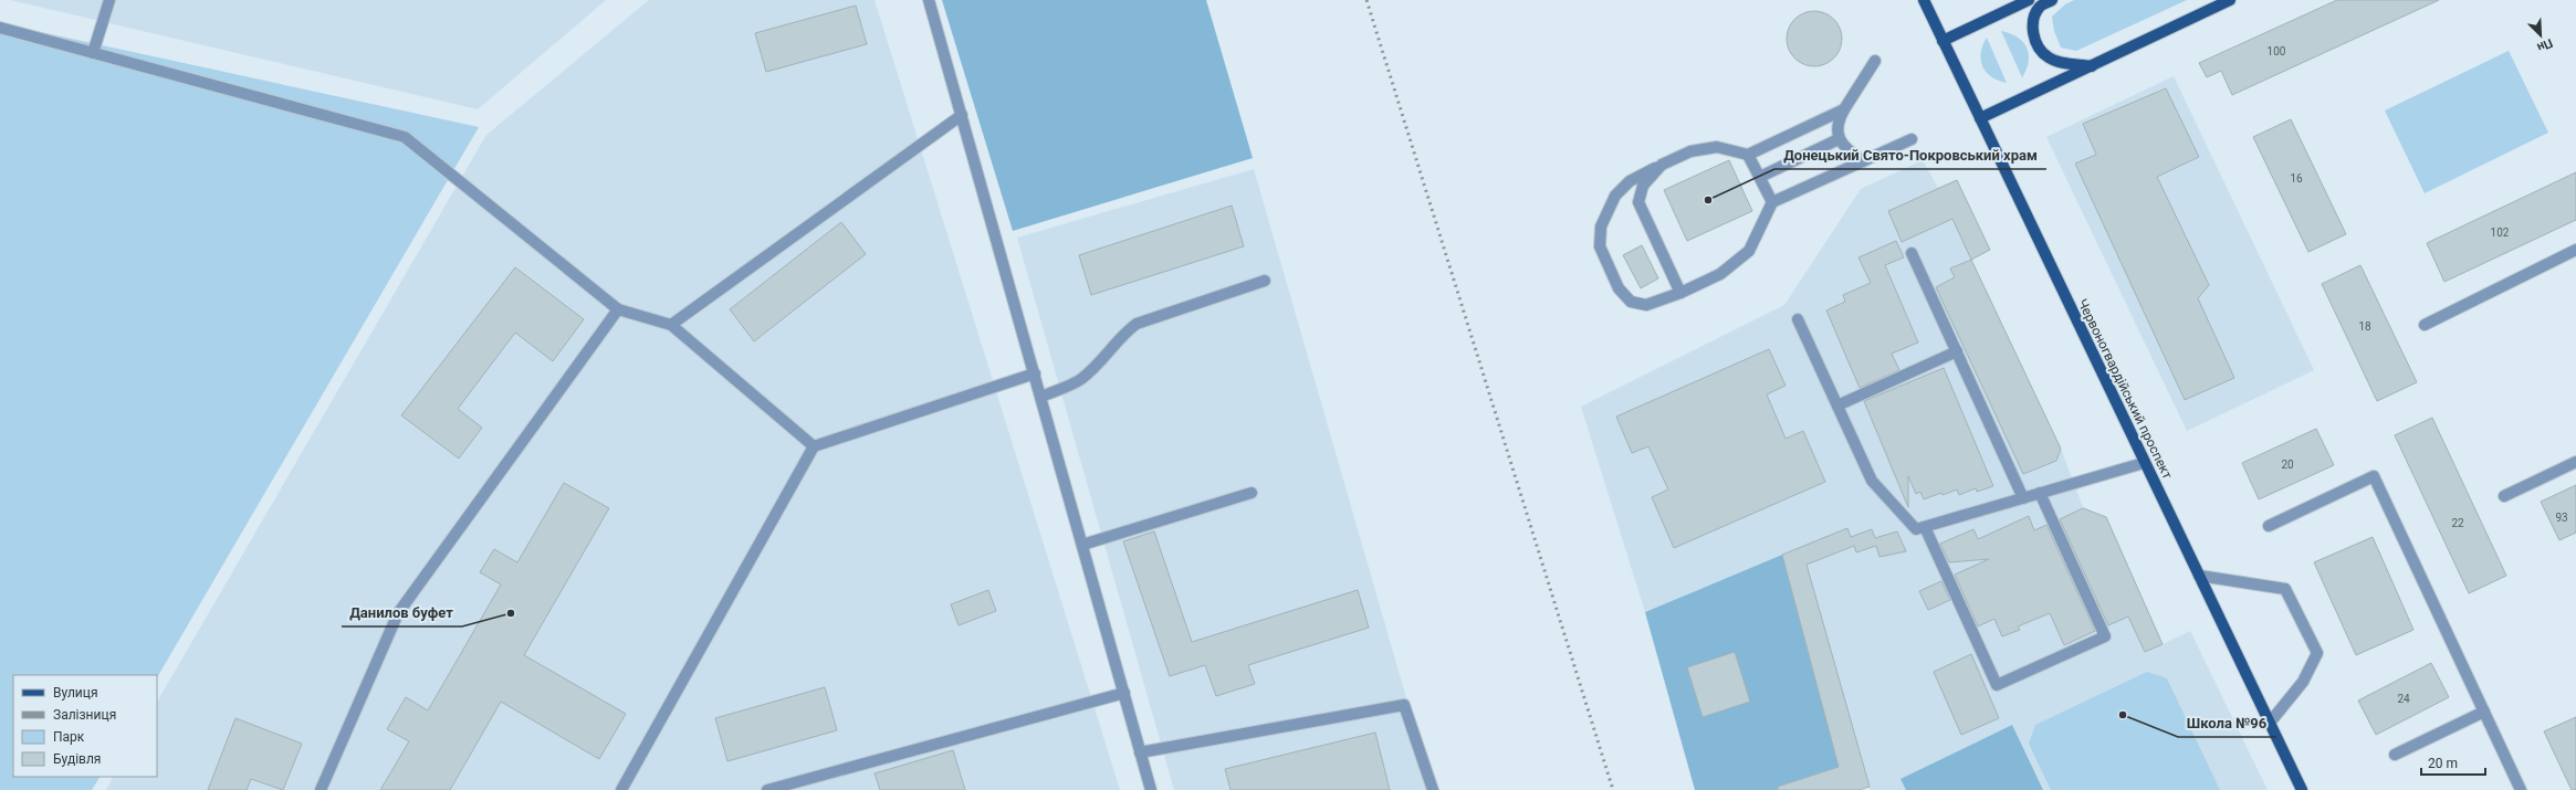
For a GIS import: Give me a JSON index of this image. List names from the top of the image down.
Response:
{
  "streets": {
    "main road": ["Червоногвардійський проспект"]
  },
  "places": ["Донецький Свято-Покровський храм", "Данилов буфет", "Школа №96"],
  "house_numbers": [
    "100",
    "16",
    "102",
    "18",
    "20",
    "93",
    "22",
    "24"
  ],
  "legend": [
    "Вулиця",
    "Залізниця",
    "Парк",
    "Будівля"
  ],
  "scale_bar": "20 m",
  "north": "bottom right"
}
